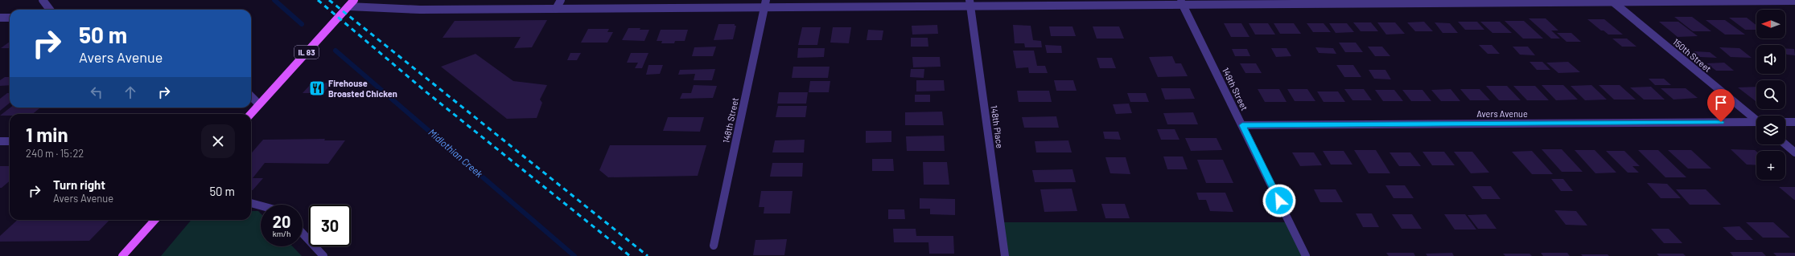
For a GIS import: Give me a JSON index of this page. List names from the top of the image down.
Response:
{
  "streets": {
    "main road": ["IL 83"],
    "street": [
      "150th Street",
      "149th Street",
      "Avers Avenue",
      "148th Street",
      "148th Place"
    ]
  },
  "crossings": [
    ["149th Street", "Avers Avenue"]
  ],
  "water": ["Midlothian Creek"],
  "places": {
    "restaurant": ["Firehouse Broasted Chicken"]
  },
  "north": "left",
  "page": {
    "map_buttons": "+",
    "turn": ["50 m", "Avers Avenue"],
    "heading": ["1 min", "240 m · 15:22"],
    "list": [
      {
        "name": "Turn right",
        "note": "Avers Avenue",
        "value": "50 m"
      }
    ],
    "speed": "20 km/h",
    "limit": "30"
  }
}
